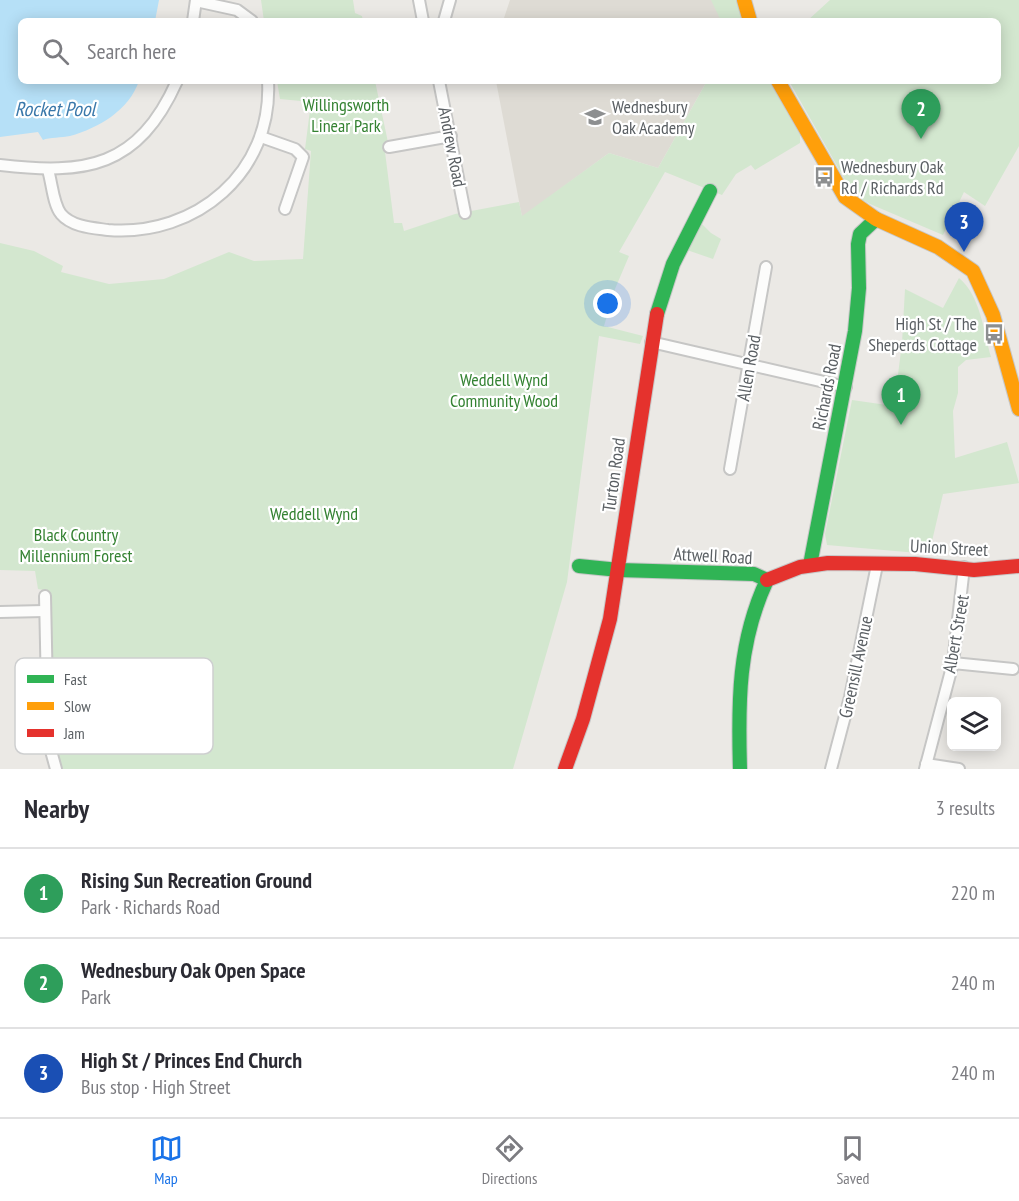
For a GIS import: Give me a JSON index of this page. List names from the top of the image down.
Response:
{
  "streets": {
    "street": [
      "Andrew Road",
      "Allen Road",
      "Richards Road",
      "Turton Road",
      "Union Street",
      "Attwell Road",
      "Albert Street",
      "Greensill Avenue"
    ]
  },
  "crossings": [
    ["Richards Road", "Attwell Road"],
    ["Turton Road", "Attwell Road"],
    ["Union Street", "Attwell Road"],
    ["Union Street", "Albert Street"],
    ["Union Street", "Greensill Avenue"],
    ["Attwell Road", "Greensill Avenue"]
  ],
  "water": ["Rocket Pool"],
  "parks": [
    "Willingsworth Linear Park",
    "Weddell Wynd Community Wood",
    "Weddell Wynd",
    "Black Country Millennium Forest"
  ],
  "places": {
    "school or university": ["Wednesbury Oak Academy"],
    "bus stop": ["Wednesbury Oak Rd / Richards Rd", "High St / The Sheperds Cottage"]
  },
  "legend": ["Fast", "Slow", "Jam"],
  "page": {
    "search": "Search here",
    "pins": ["2", "3", "1"],
    "heading": ["Nearby", "3 results"],
    "list": [
      {
        "mark": "1",
        "name": "Rising Sun Recreation Ground",
        "note": "Park · Richards Road",
        "value": "220 m"
      },
      {
        "mark": "2",
        "name": "Wednesbury Oak Open Space",
        "note": "Park",
        "value": "240 m"
      },
      {
        "mark": "3",
        "name": "High St / Princes End Church",
        "note": "Bus stop · High Street",
        "value": "240 m"
      }
    ],
    "nav": ["Map", "Directions", "Saved"]
  }
}
